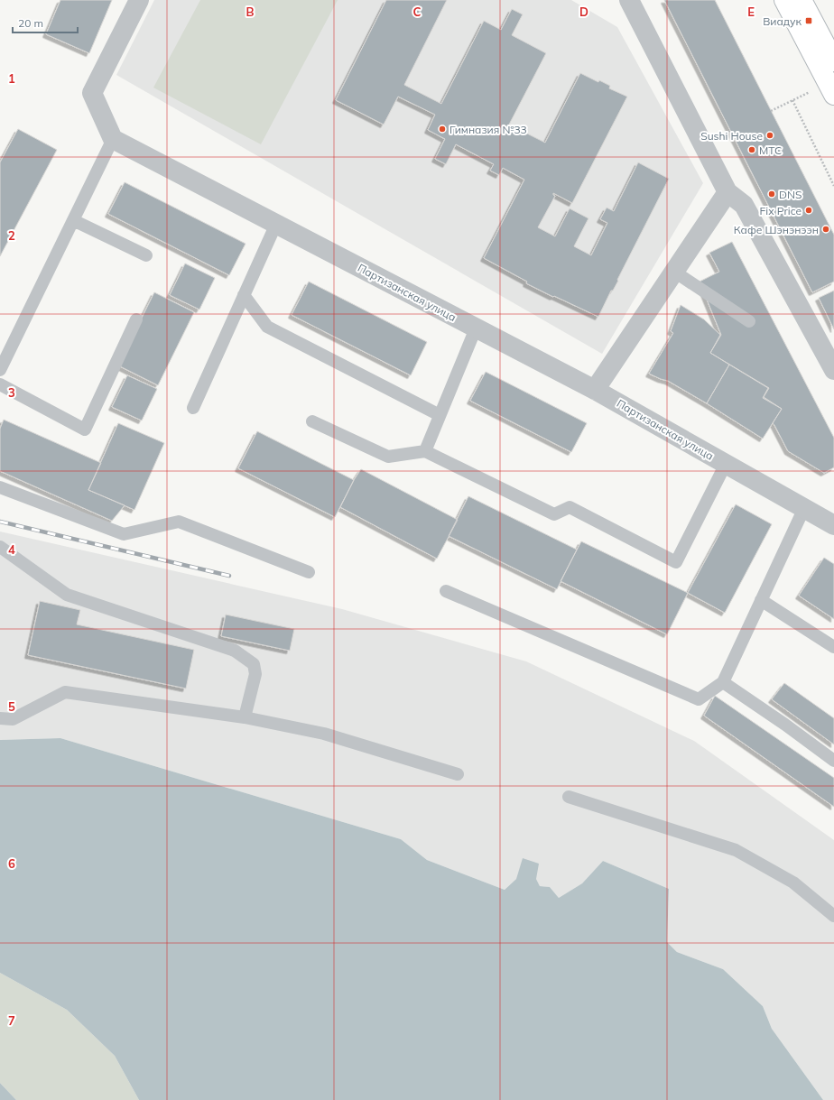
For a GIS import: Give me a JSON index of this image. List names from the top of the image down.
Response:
{
  "streets": {
    "street": ["Партизанская улица"]
  },
  "places": {
    "transit": ["Виадук"],
    "other": [
      "Гимназия №33",
      "Sushi House",
      "МТС",
      "DNS",
      "Fix Price",
      "Кафе Шэнэнээн"
    ]
  },
  "scale_bar": "20 m",
  "grid": {
    "columns": [
      "B",
      "C",
      "D",
      "E"
    ],
    "rows": [
      "1",
      "2",
      "3",
      "4",
      "5",
      "6",
      "7"
    ]
  }
}
